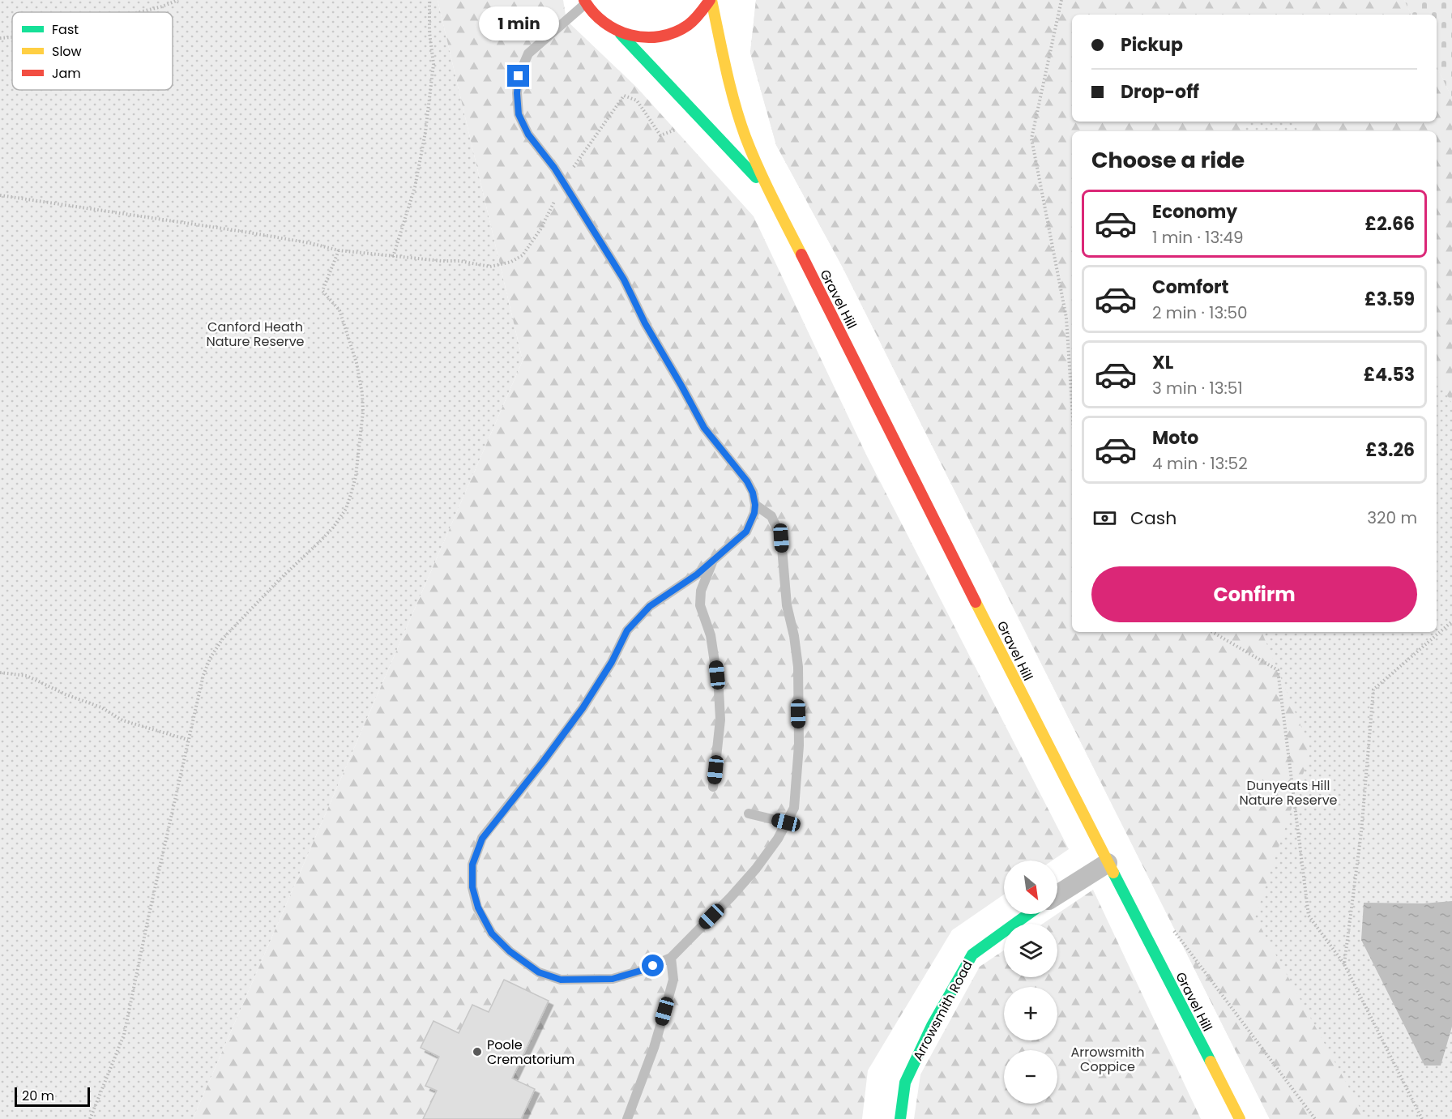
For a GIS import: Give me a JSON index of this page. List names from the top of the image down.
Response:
{
  "streets": {
    "main road": ["Gravel Hill", "Arrowsmith Road"]
  },
  "parks": ["Canford Heath Nature Reserve", "Dunyeats Hill Nature Reserve", "Arrowsmith Coppice"],
  "places": ["Poole Crematorium"],
  "legend": ["Fast", "Slow", "Jam"],
  "scale_bar": "20 m",
  "north": "bottom right",
  "page": {
    "bubble": "1 min",
    "banner": ["Pickup", "Drop-off"],
    "heading": "Choose a ride",
    "list": [
      {
        "name": "Economy",
        "note": "1 min · 13:49",
        "value": "£2.66"
      },
      {
        "name": "Comfort",
        "note": "2 min · 13:50",
        "value": "£3.59"
      },
      {
        "name": "XL",
        "note": "3 min · 13:51",
        "value": "£4.53"
      },
      {
        "name": "Moto",
        "note": "4 min · 13:52",
        "value": "£3.26"
      }
    ],
    "pay": ["Cash", "320 m"],
    "buttons": "Confirm",
    "map_buttons": ["+", "−"],
    "scale": "20 m"
  }
}
